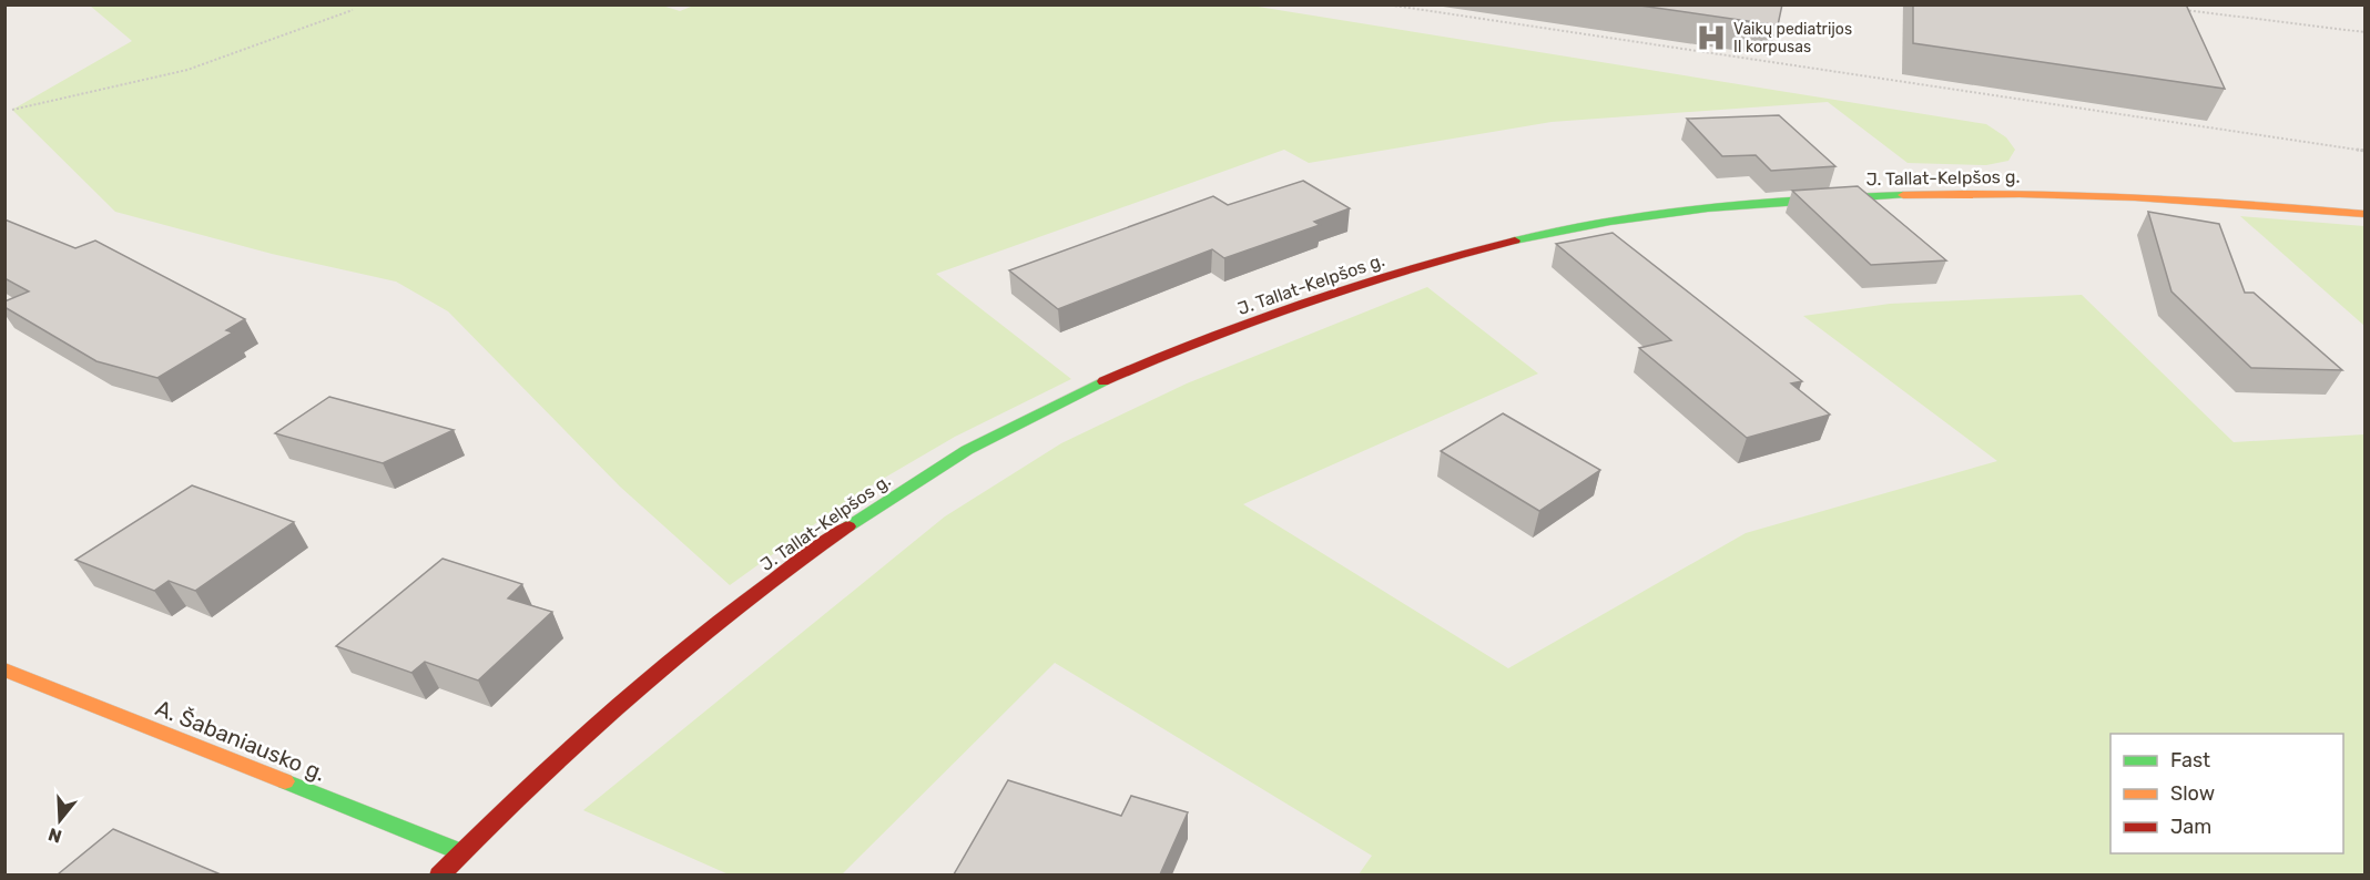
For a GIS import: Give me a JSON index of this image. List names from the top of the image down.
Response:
{
  "streets": {
    "street": ["J. Tallat-Kelpšos g.", "A. Šabaniausko g."]
  },
  "crossings": [
    ["J. Tallat-Kelpšos g.", "A. Šabaniausko g."]
  ],
  "places": {
    "hospital": ["Vaikų pediatrijos II korpusas"]
  },
  "legend": ["Fast", "Slow", "Jam"],
  "north": "bottom"
}
